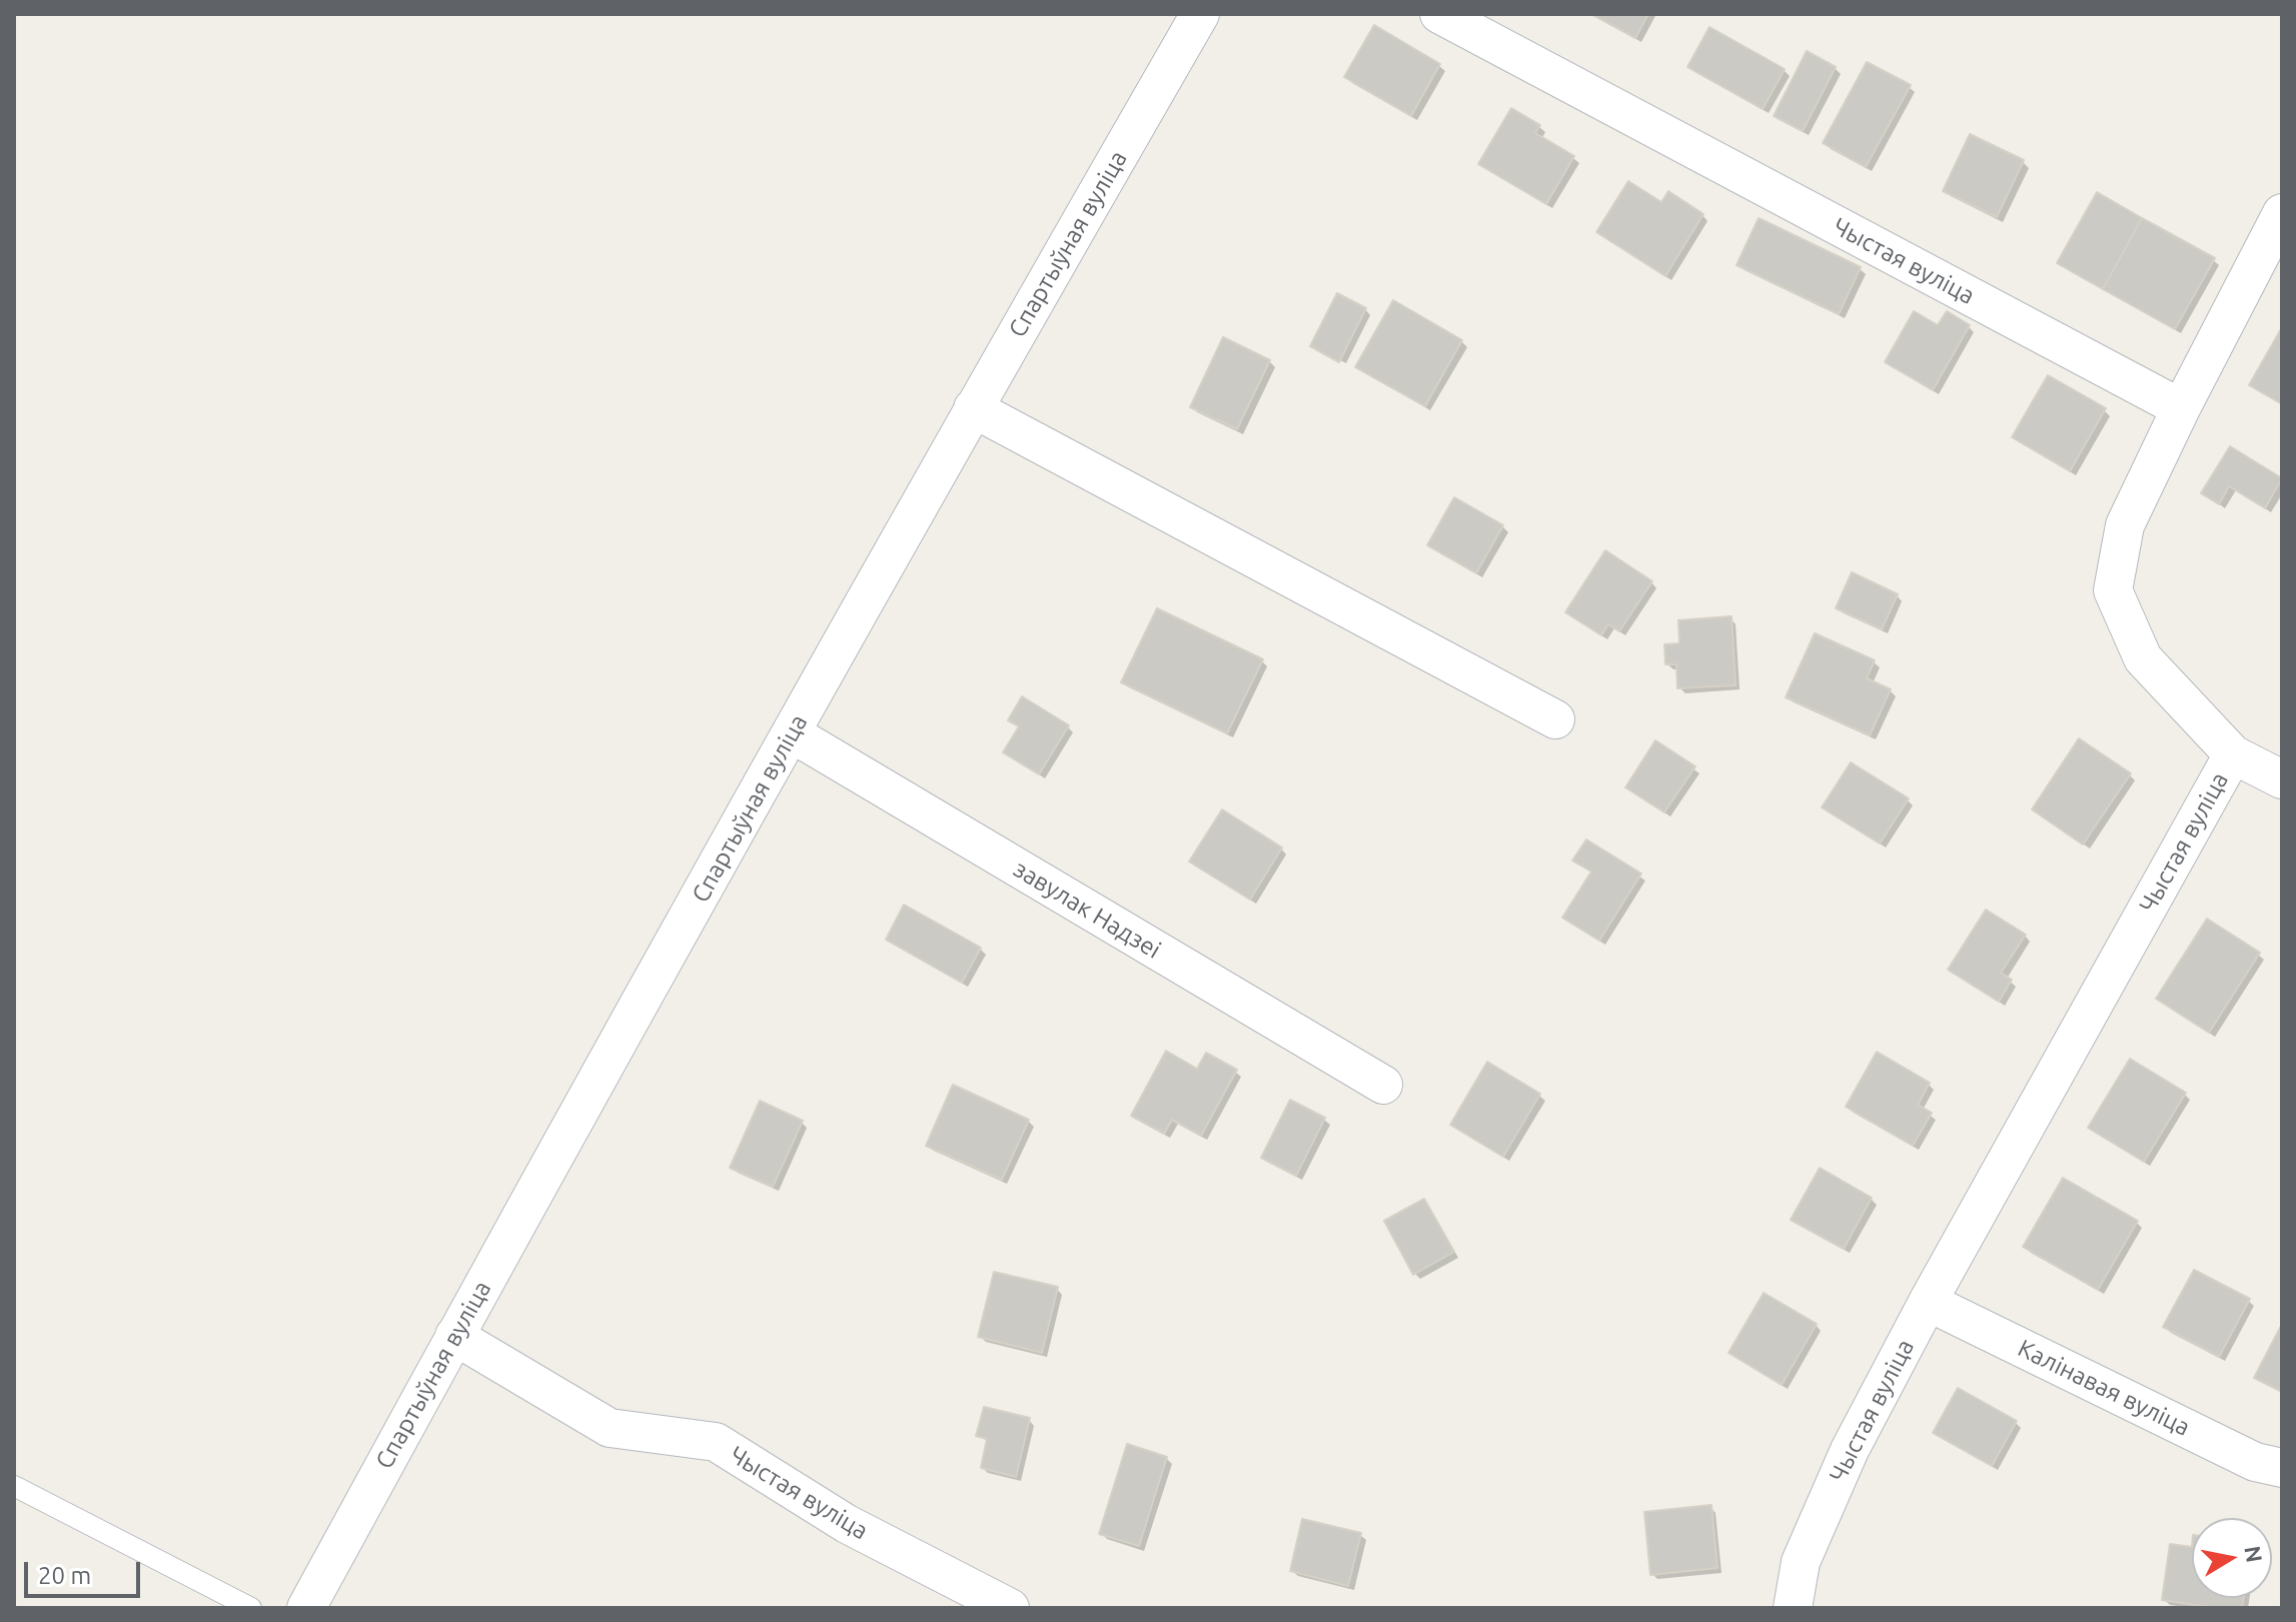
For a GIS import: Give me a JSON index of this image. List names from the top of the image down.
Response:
{
  "streets": {
    "street": [
      "Спартыўная вуліца",
      "Чыстая вуліца",
      "завулак Надзеі",
      "Калінавая вуліца"
    ]
  },
  "crossings": [
    ["Спартыўная вуліца", "Чыстая вуліца"],
    ["Спартыўная вуліца", "завулак Надзеі"],
    ["Чыстая вуліца", "Калінавая вуліца"]
  ],
  "scale_bar": "20 m",
  "north": "right"
}
